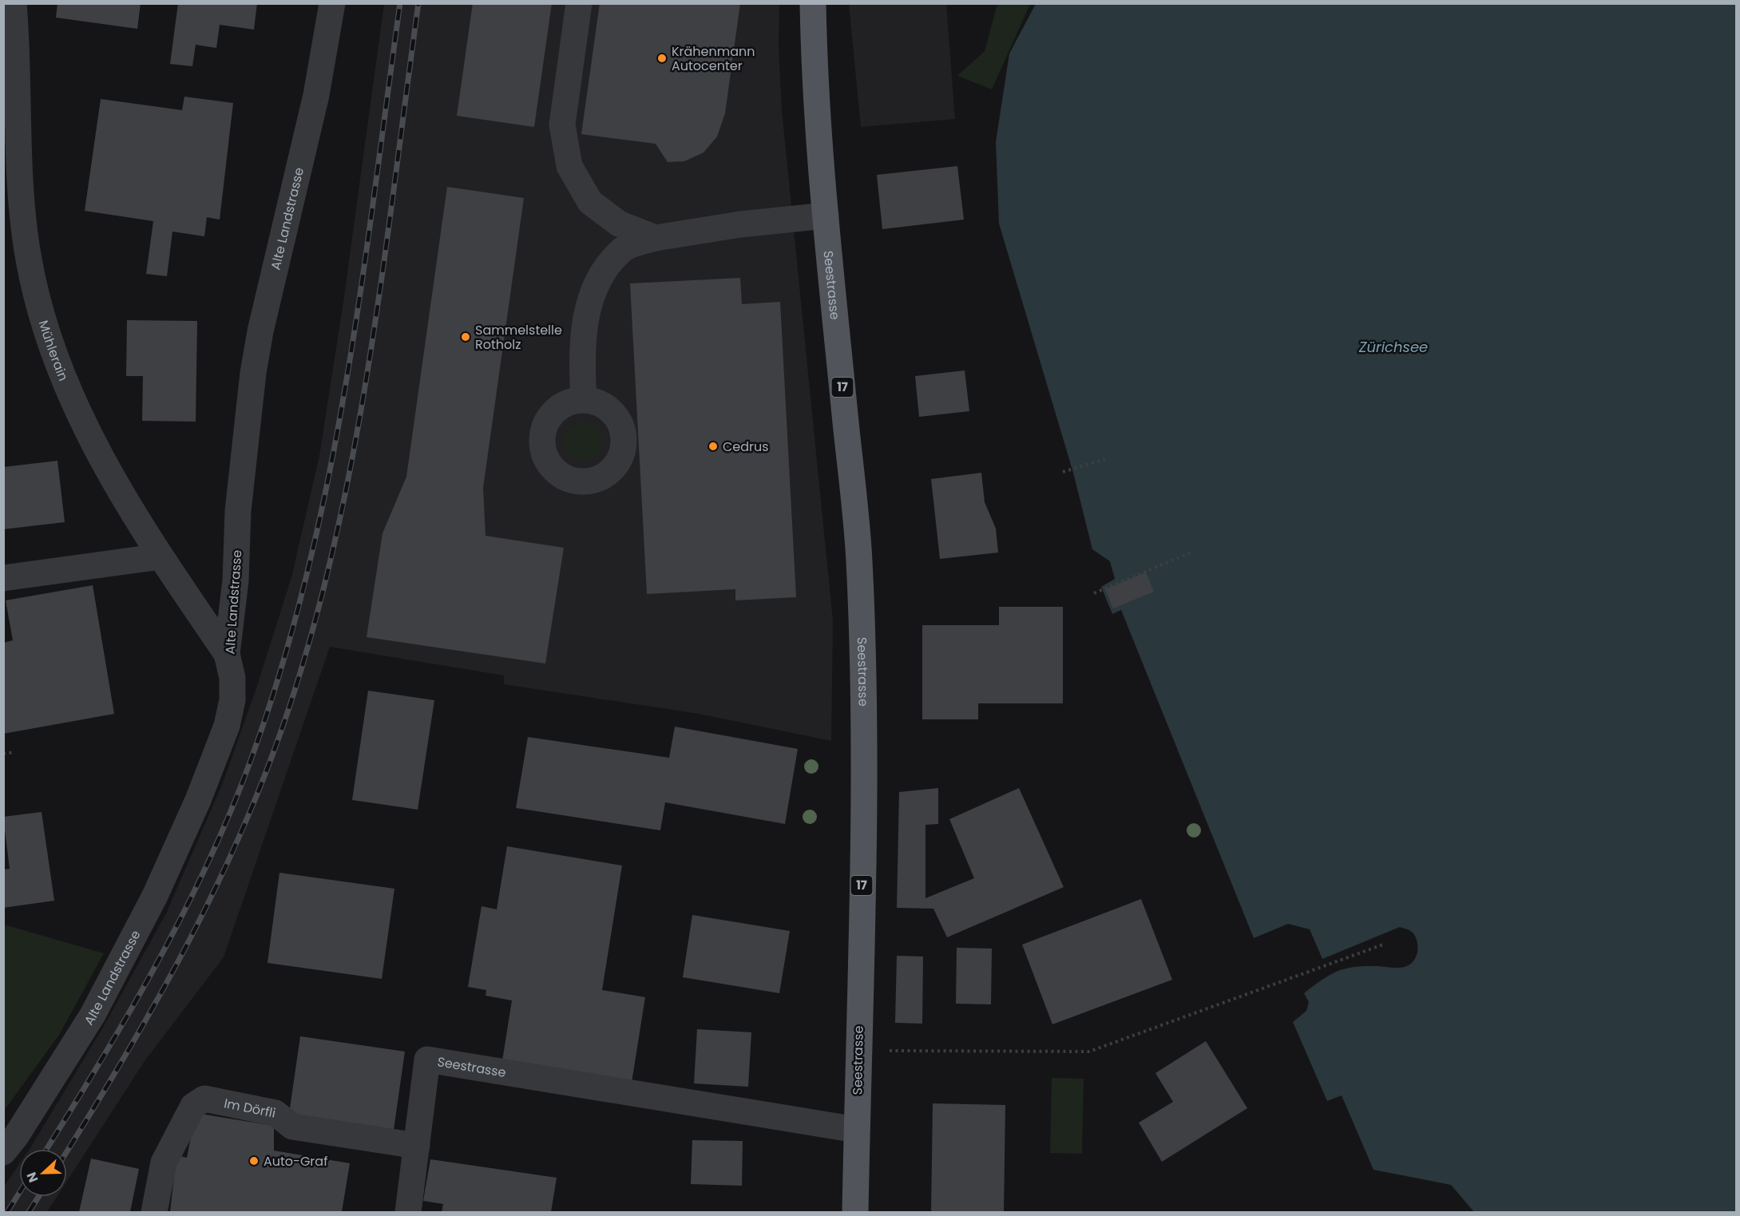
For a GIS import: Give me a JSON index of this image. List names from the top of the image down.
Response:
{
  "streets": {
    "main road": ["Seestrasse", "17"],
    "street": ["Alte Landstrasse", "Mühlerain", "Im Dörfli"]
  },
  "crossings": [
    ["Alte Landstrasse", "Mühlerain"],
    ["Seestrasse", "Im Dörfli"]
  ],
  "water": ["Zürichsee"],
  "places": [
    "Krähenmann Autocenter",
    "Sammelstelle Rotholz",
    "Cedrus",
    "Auto-Graf"
  ],
  "north": "left"
}
